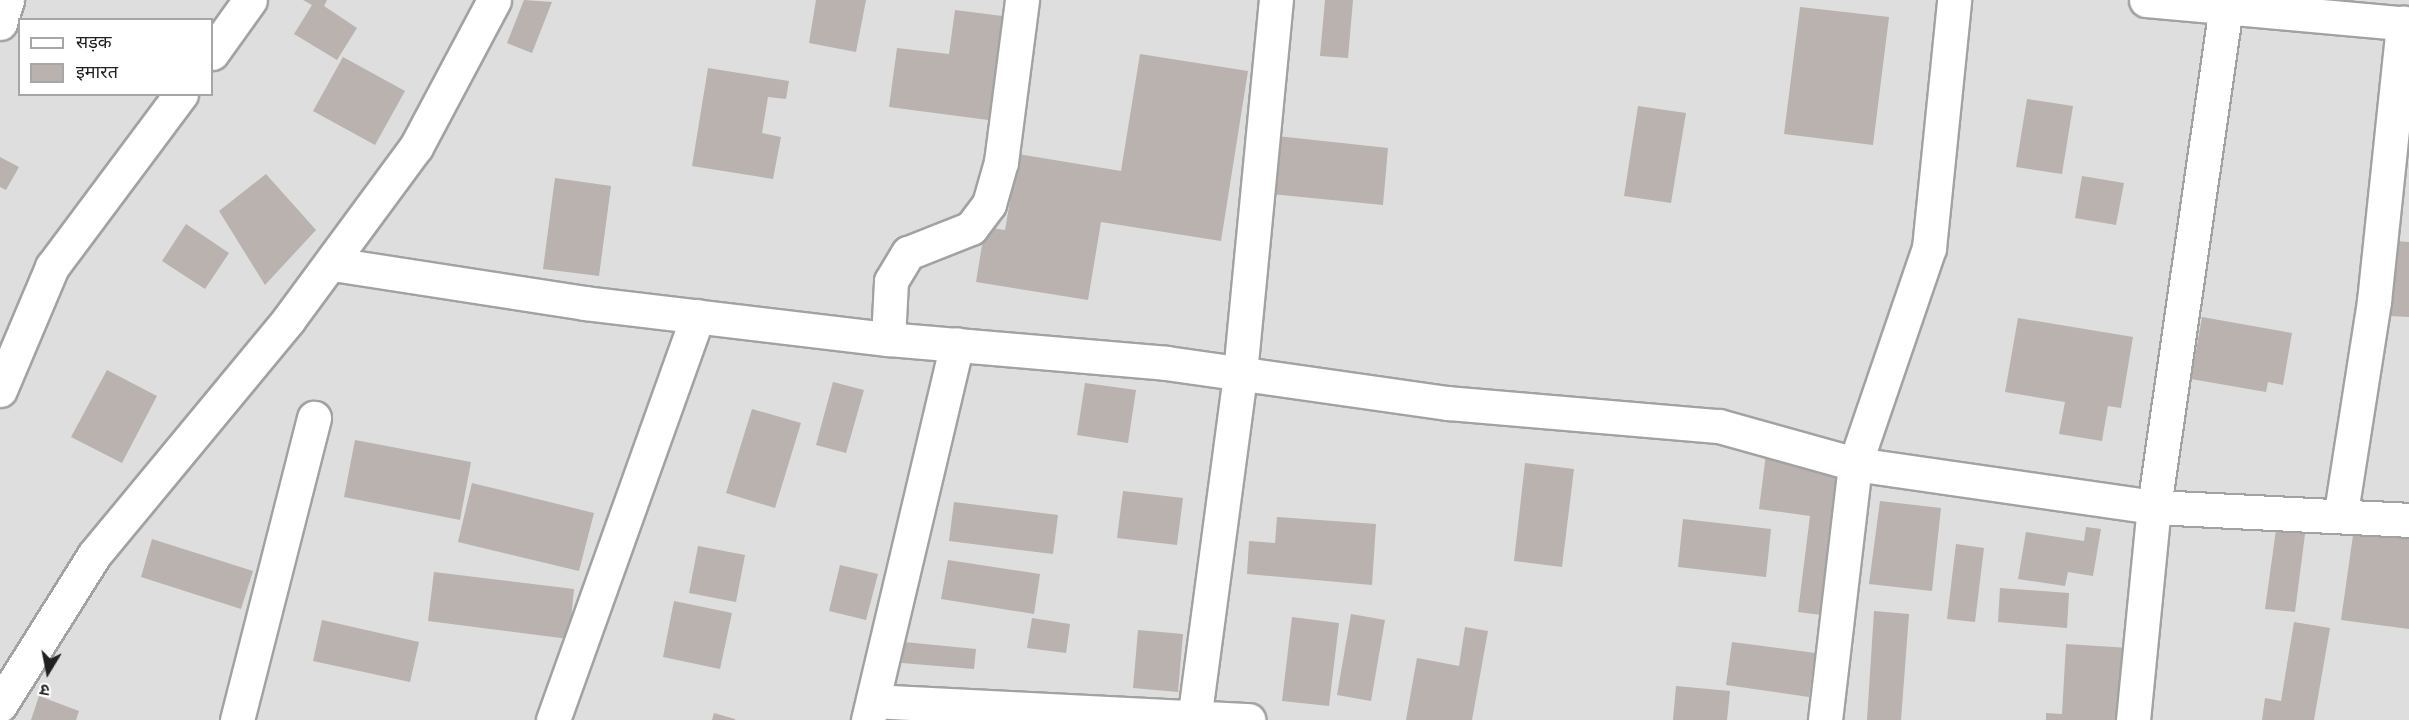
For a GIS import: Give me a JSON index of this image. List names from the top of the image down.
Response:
{
  "legend": ["सड़क", "इमारत"],
  "north": "bottom"
}
